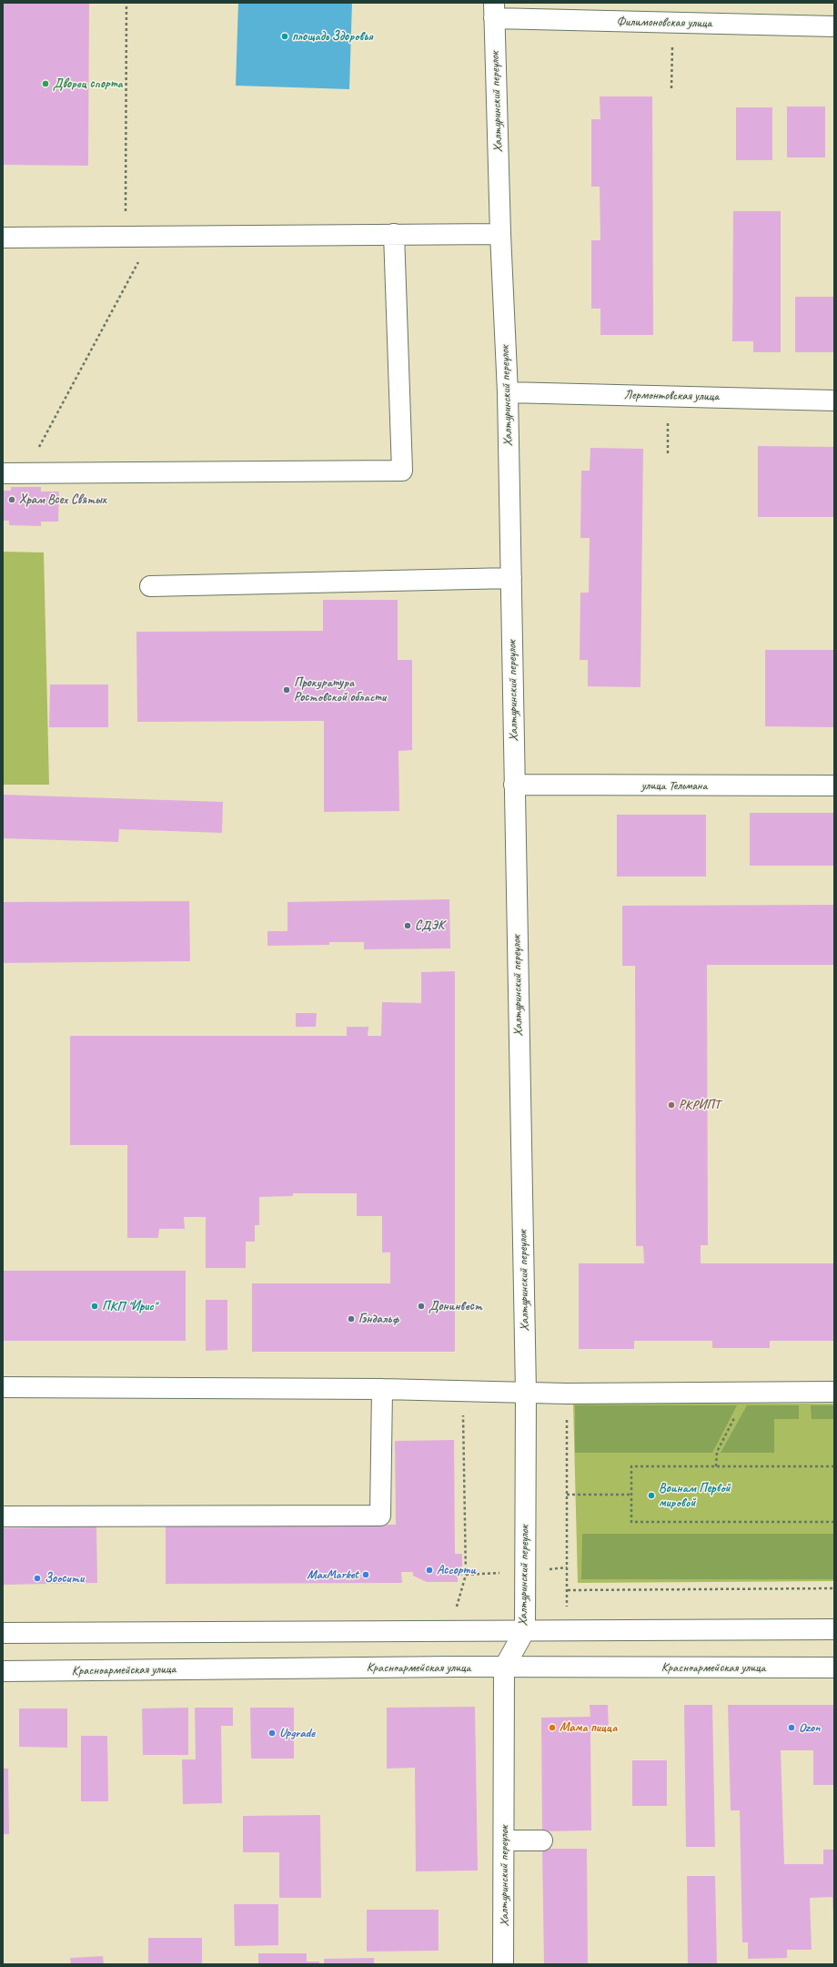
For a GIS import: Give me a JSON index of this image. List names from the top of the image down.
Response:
{
  "streets": {
    "street": [
      "Филимоновская улица",
      "Халтуринский переулок",
      "Лермонтовская улица",
      "улица Тельмана",
      "Красноармейская улица"
    ]
  },
  "crossings": [
    ["Филимоновская улица", "Халтуринский переулок"],
    ["Халтуринский переулок", "Лермонтовская улица"],
    ["Халтуринский переулок", "улица Тельмана"],
    ["Халтуринский переулок", "Красноармейская улица"]
  ],
  "places": [
    "площадь Здоровья",
    "Дворец спорта",
    "Храм Всех Святых",
    "Прокуратура Ростовской области",
    "СДЭК",
    "РКРИПТ",
    "ПКП \"Ирис\"",
    "Донинвест",
    "Гэндальф",
    "Воинам Первой мировой",
    "Ассорти",
    "MaxMarket",
    "Зоосити",
    "Мама пицца",
    "Ozon",
    "Upgrade"
  ]
}
